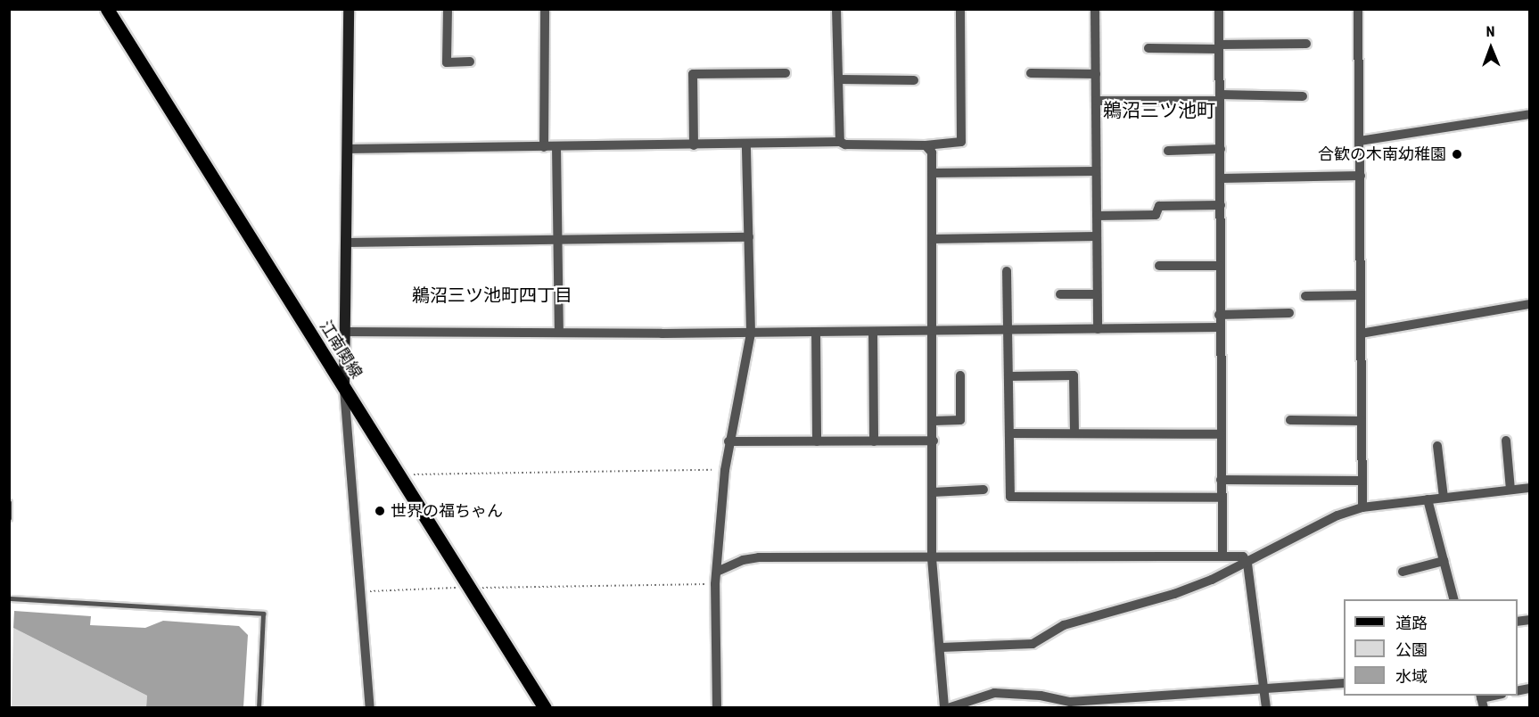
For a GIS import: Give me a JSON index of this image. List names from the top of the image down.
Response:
{
  "streets": {
    "main road": ["江南関線"]
  },
  "districts": ["鵜沼三ツ池町", "鵜沼三ツ池町四丁目"],
  "places": ["合歓の木南幼稚園", "世界の福ちゃん"],
  "legend": ["道路", "公園", "水域"],
  "north": "top"
}
